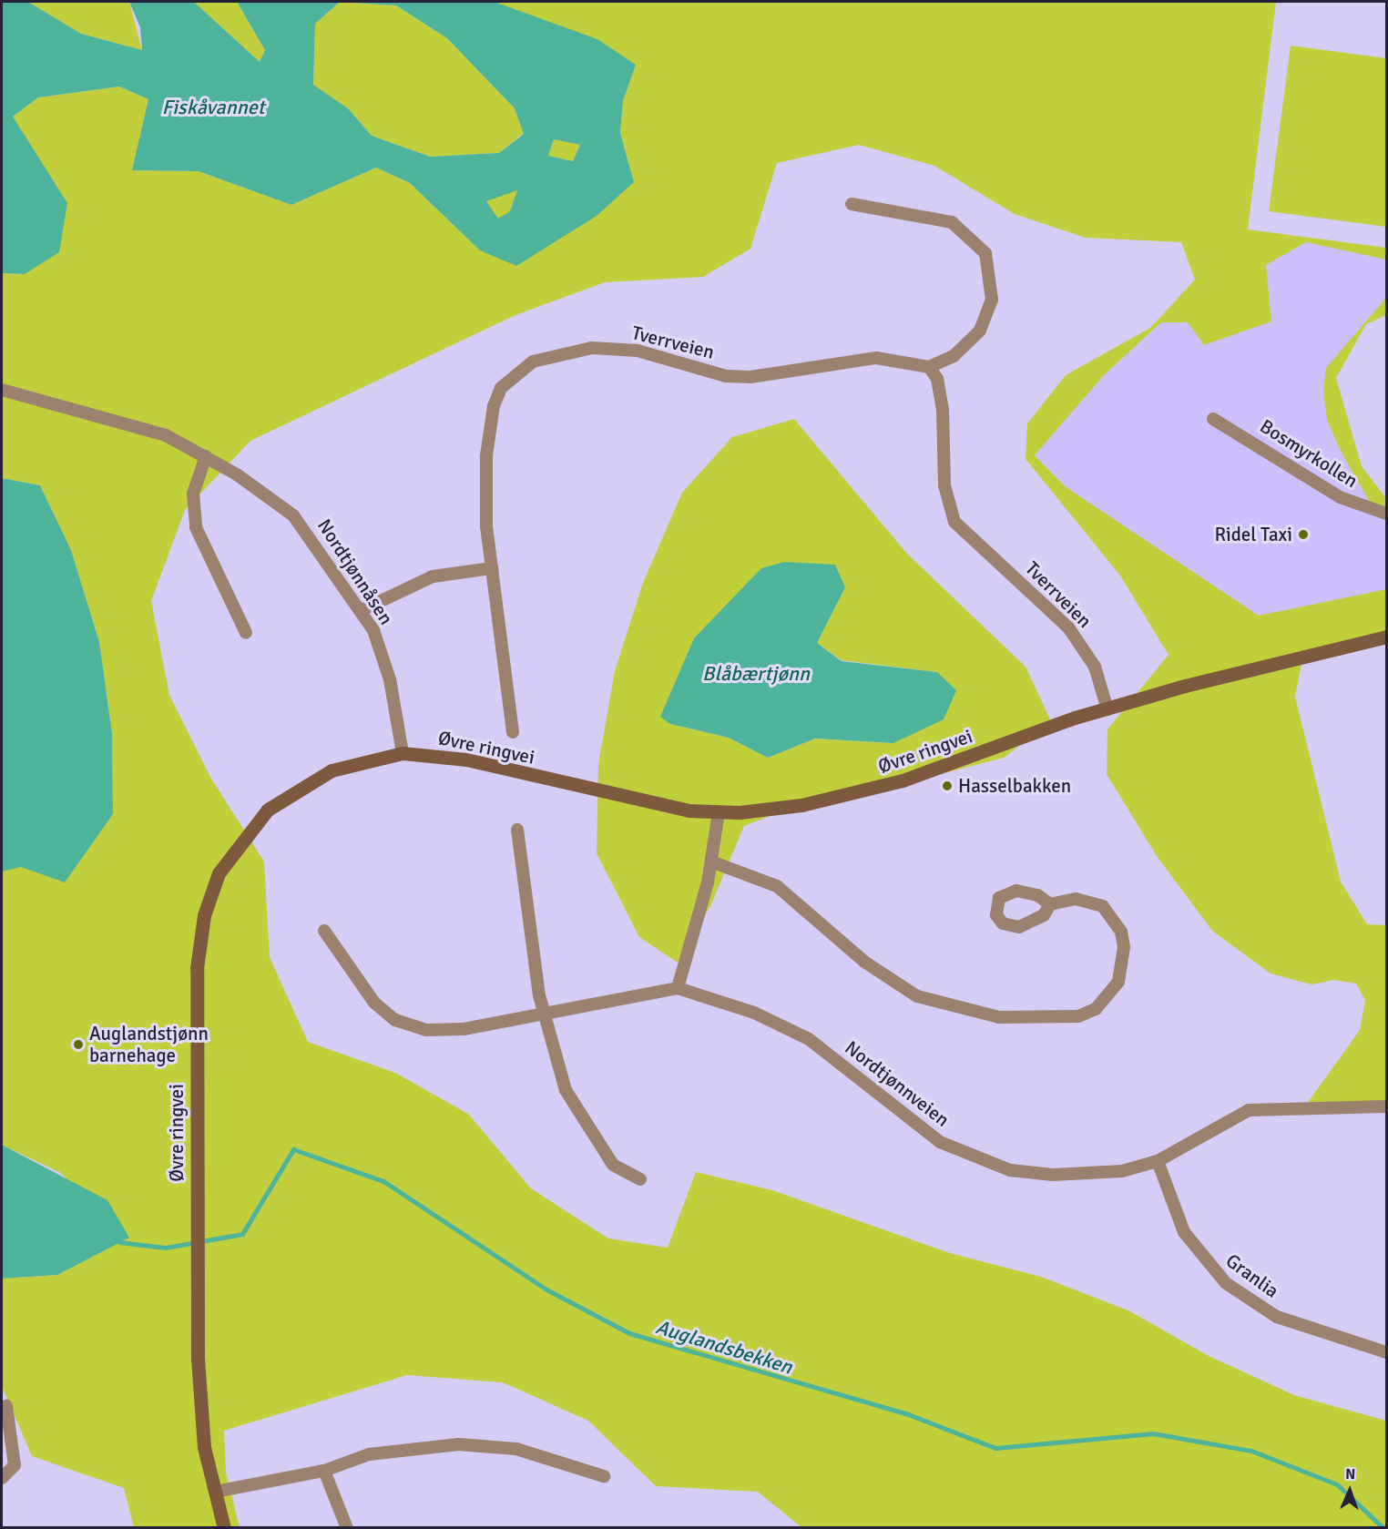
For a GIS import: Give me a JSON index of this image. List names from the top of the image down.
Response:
{
  "streets": {
    "street": [
      "Tverrveien",
      "Bosmyrkollen",
      "Nordtjønnåsen",
      "Øvre ringvei",
      "Nordtjønnveien",
      "Granlia"
    ]
  },
  "crossings": [
    ["Tverrveien", "Øvre ringvei"],
    ["Nordtjønnåsen", "Øvre ringvei"],
    ["Nordtjønnveien", "Granlia"]
  ],
  "water": ["Fiskåvannet", "Blåbærtjønn", "Auglandsbekken"],
  "places": ["Ridel Taxi", "Hasselbakken", "Auglandstjønn barnehage"],
  "north": "top"
}
